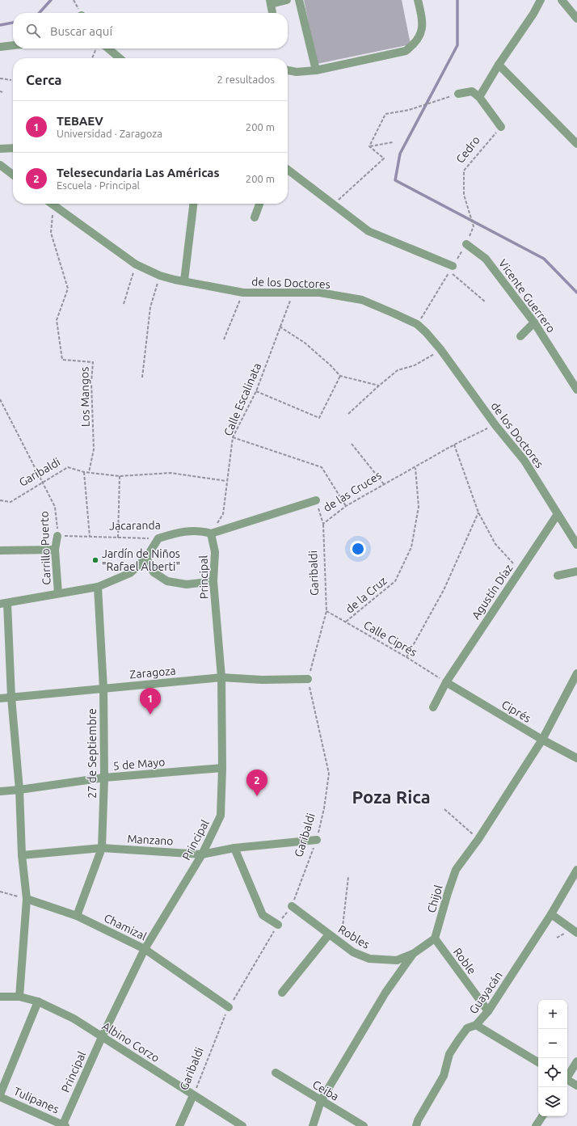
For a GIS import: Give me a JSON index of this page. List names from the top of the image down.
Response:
{
  "streets": {
    "street": [
      "de los Doctores",
      "Vicente Guerrero",
      "Garibaldi",
      "de las Cruces",
      "Jacaranda",
      "Carrillo Puerto",
      "Principal",
      "Agustín Díaz",
      "Zaragoza",
      "Ciprés",
      "27 de Septiembre",
      "5 de Mayo",
      "Manzano",
      "Chijol",
      "Chamizal",
      "Robles",
      "Roble",
      "Guayacán",
      "Albino Corzo",
      "Ceiba",
      "Tulipanes"
    ],
    "path": [
      "Cedro",
      "Los Mangos",
      "Calle Escalinata",
      "de la Cruz",
      "Calle Ciprés"
    ]
  },
  "crossings": [
    ["Cedro", "Vicente Guerrero"],
    ["de los Doctores", "Los Mangos"],
    ["de los Doctores", "Calle Escalinata"],
    ["de los Doctores", "de las Cruces"],
    ["de los Doctores", "Agustín Díaz"],
    ["Los Mangos", "Garibaldi"],
    ["Calle Escalinata", "Garibaldi"],
    ["Calle Escalinata", "de las Cruces"],
    ["Calle Escalinata", "Jacaranda"],
    ["Calle Escalinata", "Principal"],
    ["Garibaldi", "de las Cruces"],
    ["Garibaldi", "Carrillo Puerto"],
    ["Garibaldi", "Calle Ciprés"],
    ["Garibaldi", "Zaragoza"],
    ["Garibaldi", "Manzano"],
    ["Garibaldi", "Chamizal"],
    ["Garibaldi", "Robles"],
    ["Garibaldi", "Albino Corzo"],
    ["de las Cruces", "Jacaranda"],
    ["de las Cruces", "Principal"],
    ["de las Cruces", "de la Cruz"],
    ["Jacaranda", "Carrillo Puerto"],
    ["Jacaranda", "Principal"],
    ["Principal", "Zaragoza"],
    ["Principal", "5 de Mayo"],
    ["Principal", "Manzano"],
    ["Principal", "Chamizal"],
    ["Principal", "Albino Corzo"],
    ["Principal", "Tulipanes"],
    ["Agustín Díaz", "Calle Ciprés"],
    ["Agustín Díaz", "Ciprés"],
    ["de la Cruz", "Calle Ciprés"],
    ["Calle Ciprés", "Ciprés"],
    ["Zaragoza", "27 de Septiembre"],
    ["Ciprés", "Chijol"],
    ["27 de Septiembre", "5 de Mayo"],
    ["27 de Septiembre", "Manzano"],
    ["27 de Septiembre", "Chamizal"],
    ["Chijol", "Roble"],
    ["Roble", "Guayacán"],
    ["Albino Corzo", "Tulipanes"]
  ],
  "districts": ["Poza Rica"],
  "places": ["Jardín de Niños \"Rafael Alberti\""],
  "page": {
    "search": "Buscar aquí",
    "heading": ["Cerca", "2 resultados"],
    "list": [
      {
        "mark": "1",
        "name": "TEBAEV",
        "note": "Universidad · Zaragoza",
        "value": "200 m"
      },
      {
        "mark": "2",
        "name": "Telesecundaria Las Américas",
        "note": "Escuela · Principal",
        "value": "200 m"
      }
    ],
    "pins": ["1", "2"],
    "map_buttons": ["+", "−"]
  }
}
